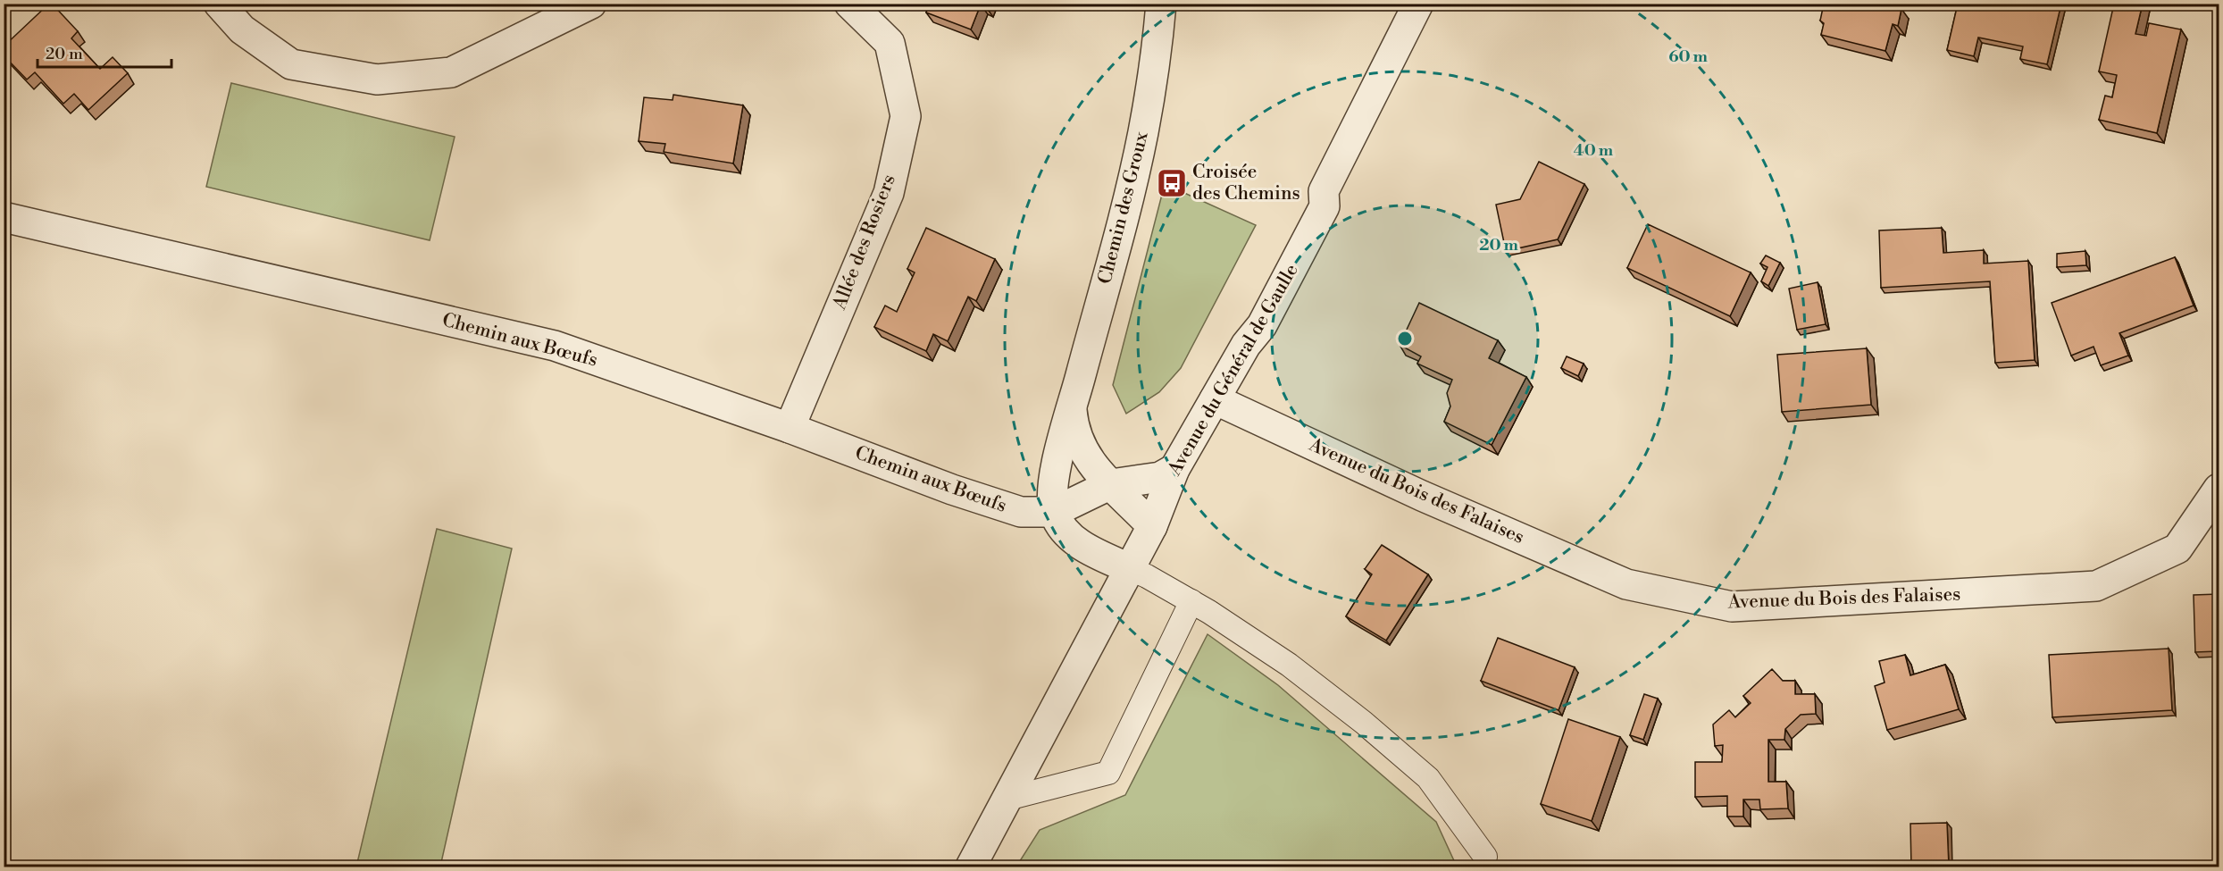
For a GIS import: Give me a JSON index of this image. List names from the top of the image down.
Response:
{
  "streets": {
    "street": [
      "Chemin des Groux",
      "Allée des Rosiers",
      "Chemin aux Bœufs",
      "Avenue du Général de Gaulle",
      "Avenue du Bois des Falaises"
    ]
  },
  "crossings": [
    ["Chemin des Groux", "Chemin aux Bœufs"],
    ["Chemin des Groux", "Avenue du Général de Gaulle"],
    ["Allée des Rosiers", "Chemin aux Bœufs"],
    ["Chemin aux Bœufs", "Avenue du Général de Gaulle"],
    ["Avenue du Général de Gaulle", "Avenue du Bois des Falaises"]
  ],
  "places": {
    "bus stop": ["Croisée des Chemins"]
  },
  "scale_bar": "20 m",
  "rings": ["60 m", "40 m", "20 m"]
}
